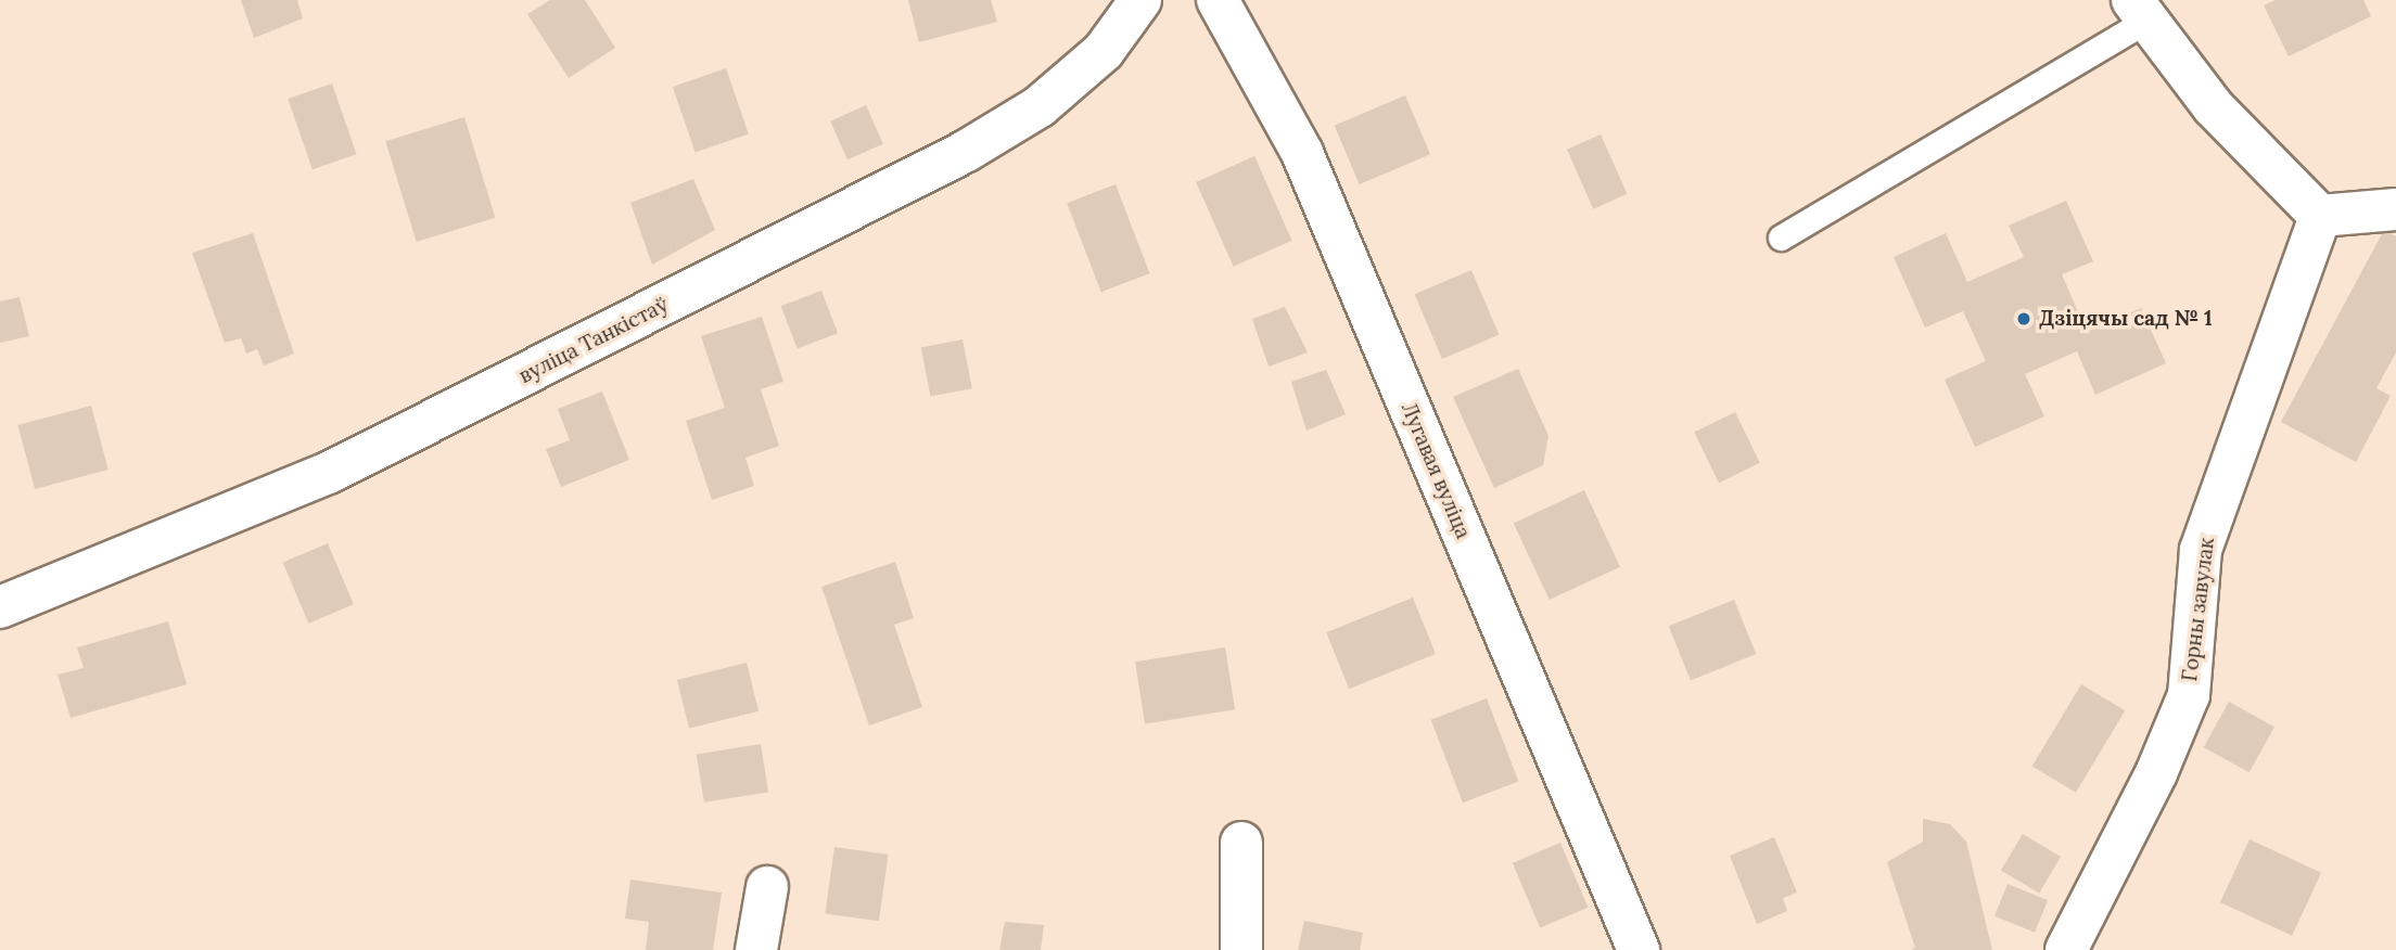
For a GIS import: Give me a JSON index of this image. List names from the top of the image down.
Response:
{
  "streets": {
    "street": ["вуліца Танкістаў", "Лугавая вуліца", "Горны завулак"]
  },
  "places": ["Дзіцячы сад № 1"]
}
